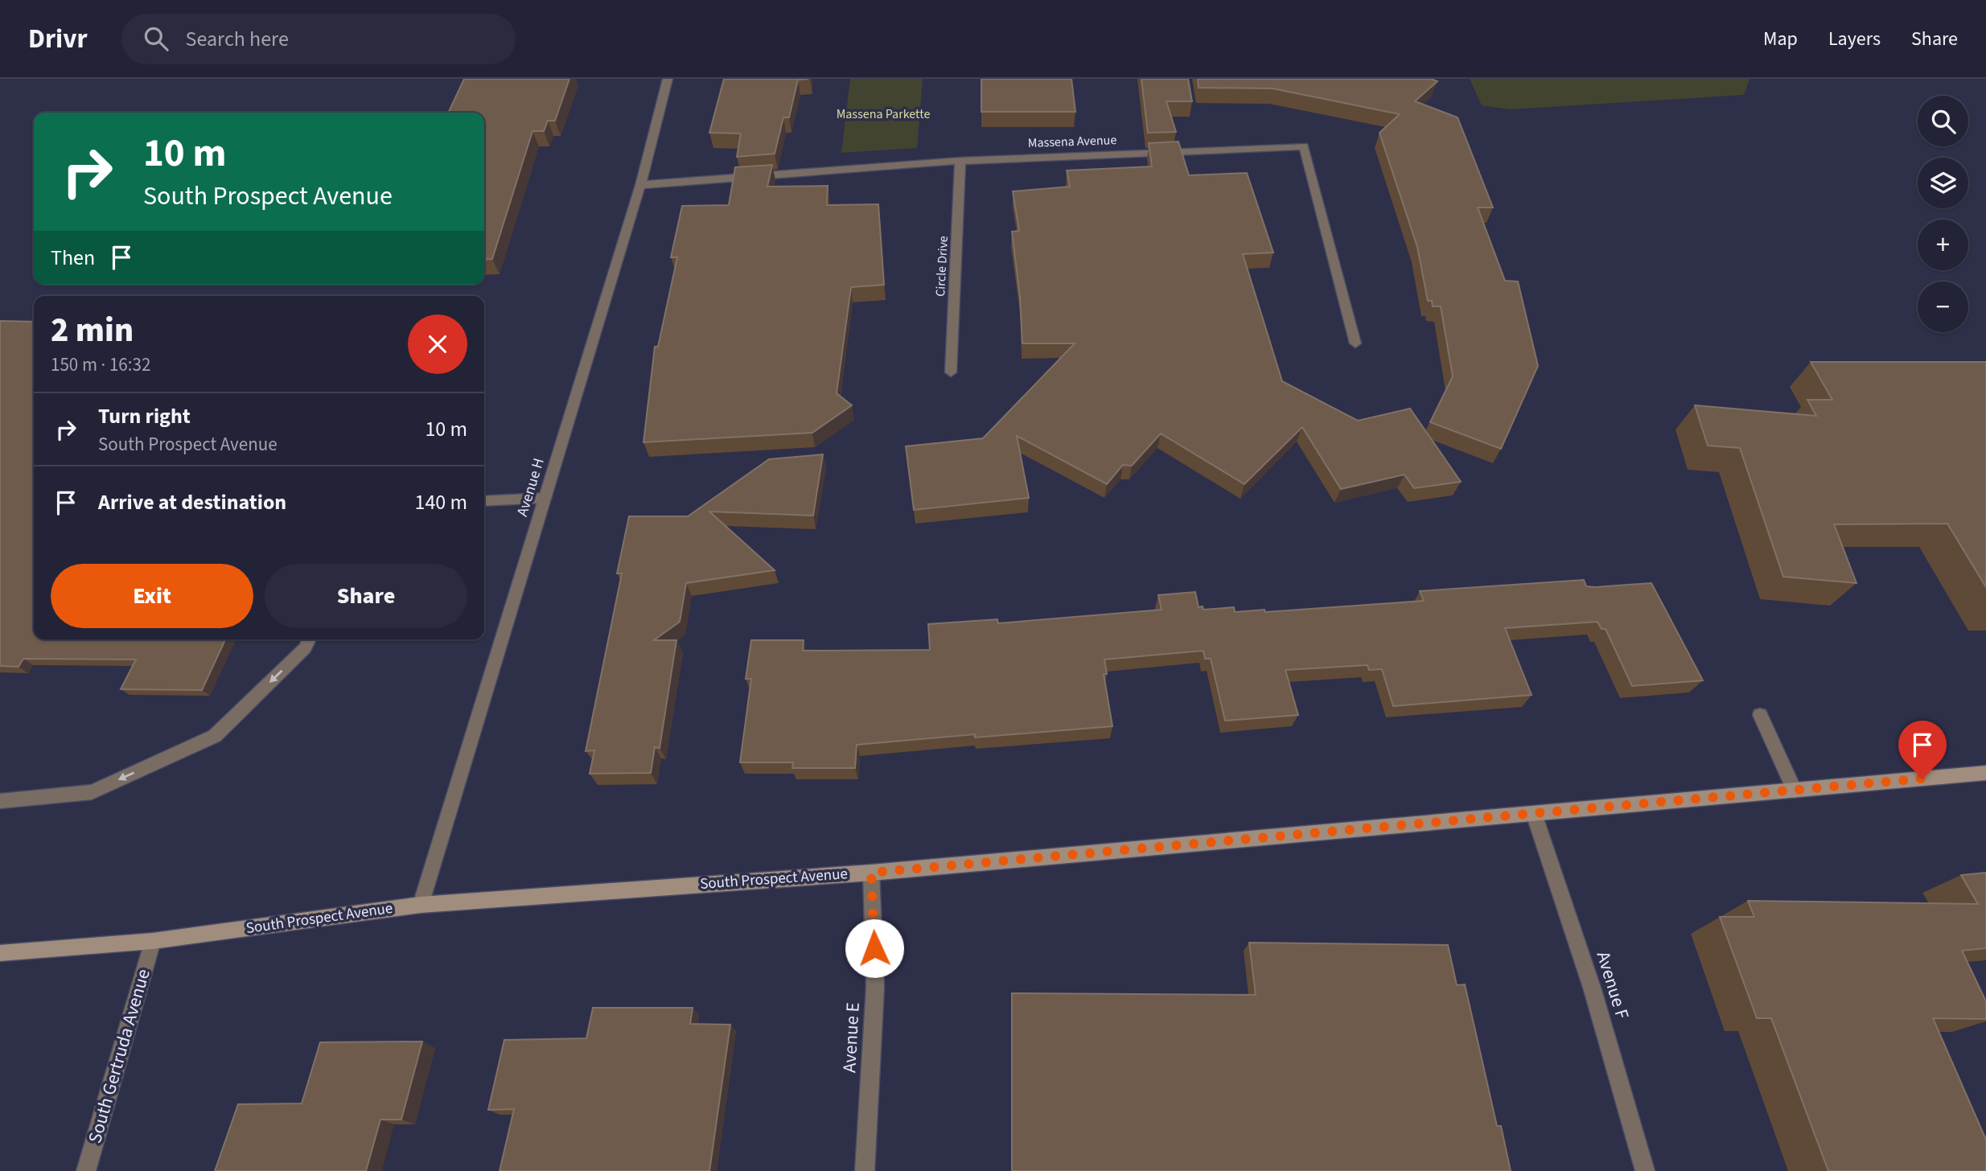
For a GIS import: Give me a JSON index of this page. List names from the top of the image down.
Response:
{
  "streets": {
    "main road": ["South Prospect Avenue"],
    "street": [
      "Massena Avenue",
      "Circle Drive",
      "Avenue H",
      "Avenue F",
      "Avenue E",
      "South Gertruda Avenue"
    ]
  },
  "crossings": [
    ["Massena Avenue", "Circle Drive"],
    ["Massena Avenue", "Avenue H"],
    ["Avenue H", "South Prospect Avenue"],
    ["South Prospect Avenue", "Avenue F"],
    ["South Prospect Avenue", "Avenue E"],
    ["South Prospect Avenue", "South Gertruda Avenue"]
  ],
  "parks": ["Massena Parkette"],
  "page": {
    "header": "Drivr",
    "search": "Search here",
    "nav": ["Map", "Layers", "Share"],
    "map_buttons": ["+", "−"],
    "turn": ["10 m", "South Prospect Avenue"],
    "then": "Then",
    "heading": ["2 min", "150 m · 16:32"],
    "list": [
      {
        "name": "Turn right",
        "note": "South Prospect Avenue",
        "value": "10 m"
      },
      {
        "name": "Arrive at destination",
        "value": "140 m"
      }
    ],
    "buttons": ["Exit", "Share"]
  }
}
